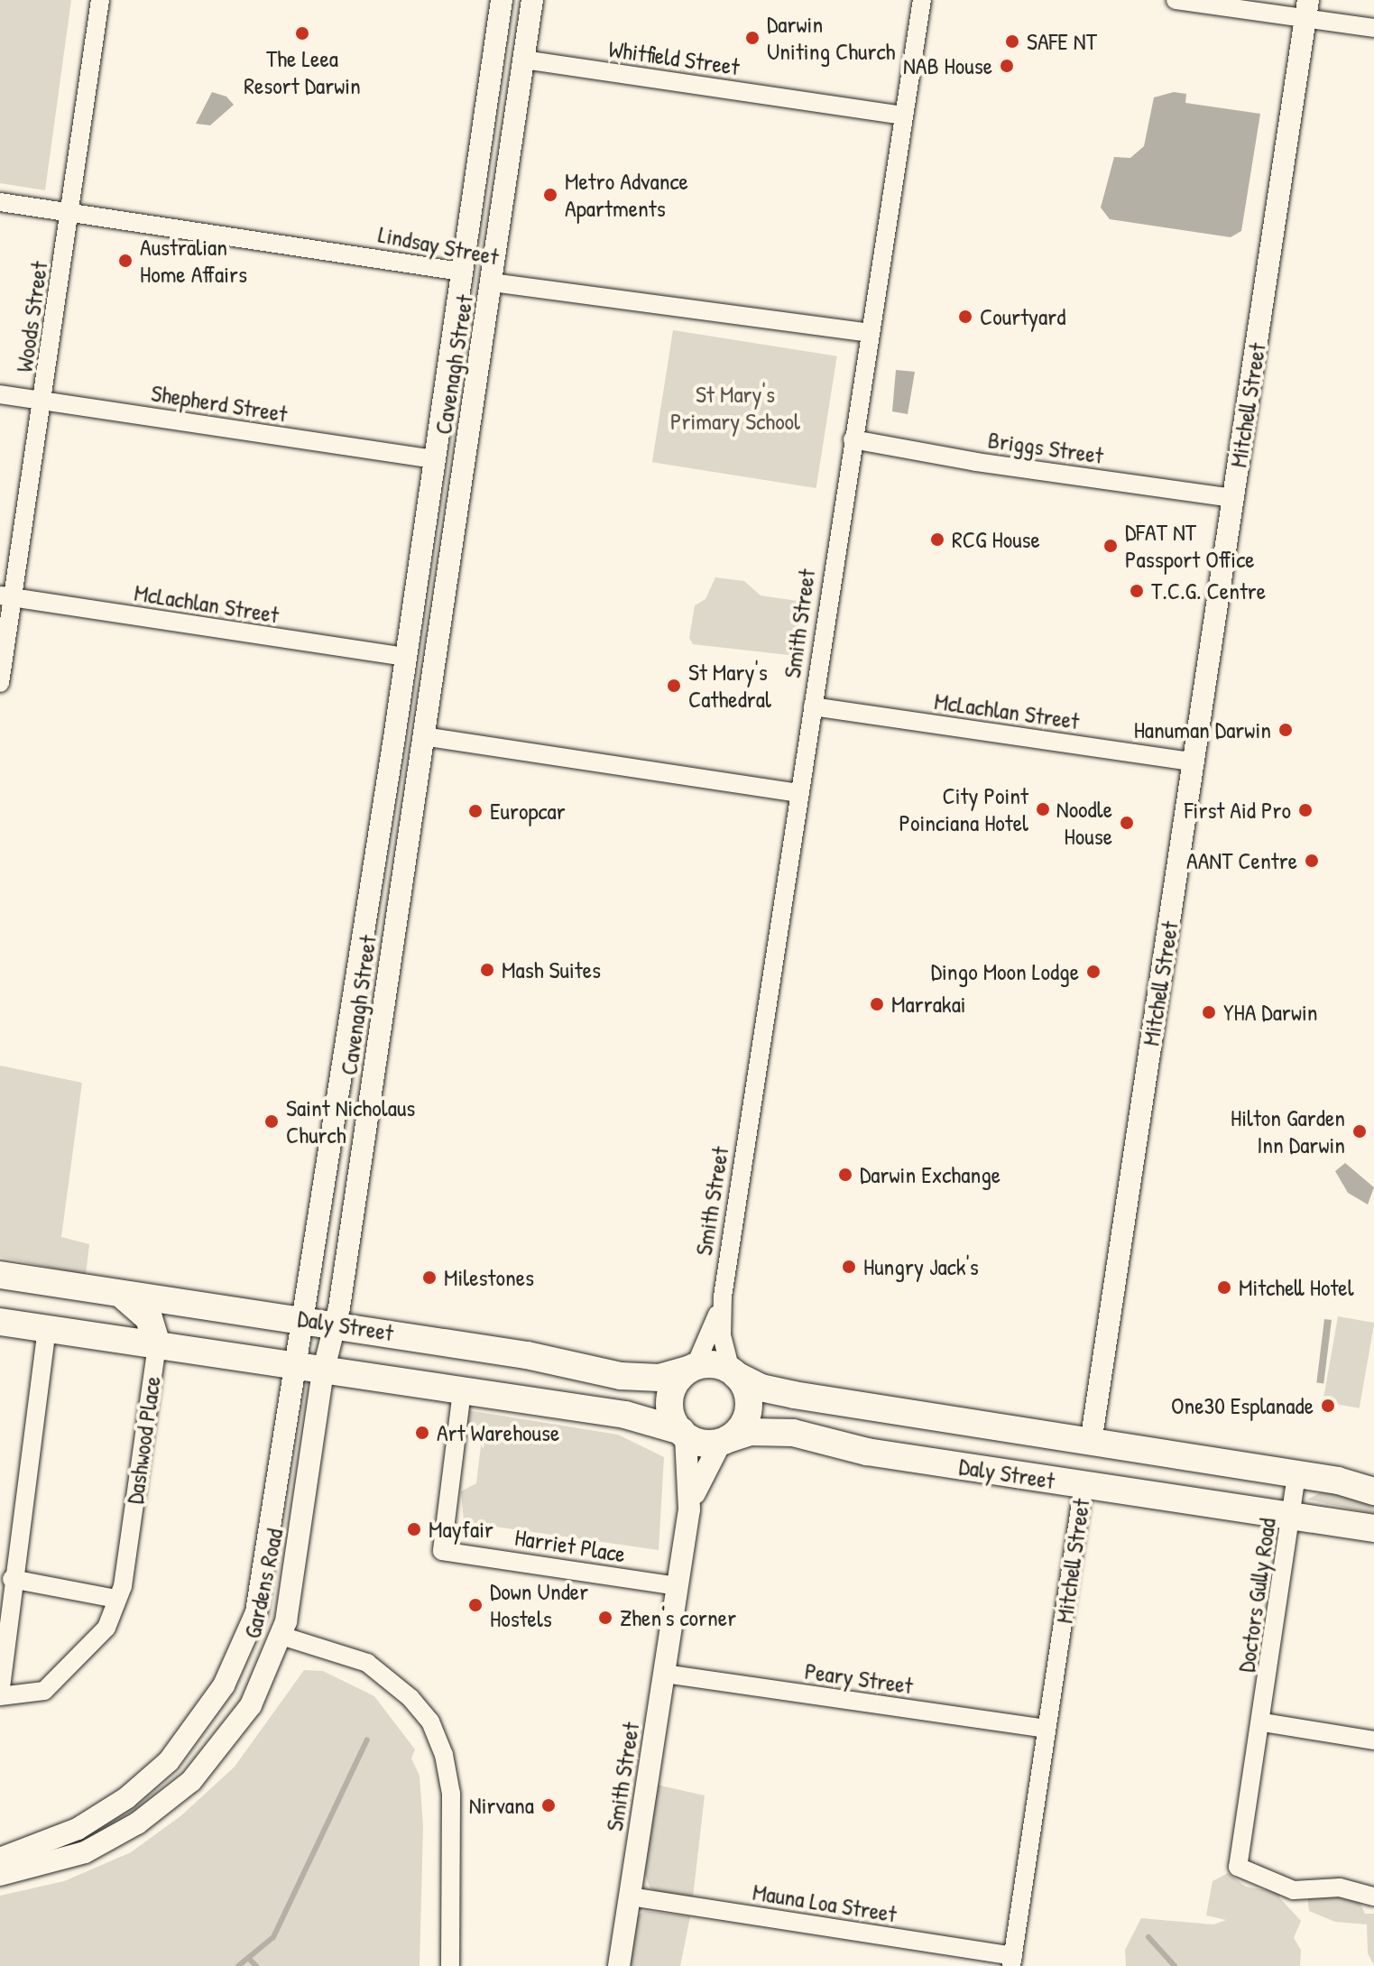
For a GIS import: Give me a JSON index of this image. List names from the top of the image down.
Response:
{
  "streets": {
    "main road": ["Mitchell Street", "Daly Street", "Dashwood Place"],
    "street": [
      "Whitfield Street",
      "Lindsay Street",
      "Woods Street",
      "Cavenagh Street",
      "Shepherd Street",
      "Briggs Street",
      "McLachlan Street",
      "Smith Street",
      "Harriet Place",
      "Gardens Road",
      "Doctors Gully Road",
      "Peary Street",
      "Mauna Loa Street"
    ]
  },
  "crossings": [
    ["Whitfield Street", "Cavenagh Street"],
    ["Whitfield Street", "Smith Street"],
    ["Lindsay Street", "Woods Street"],
    ["Lindsay Street", "Cavenagh Street"],
    ["Lindsay Street", "Smith Street"],
    ["Woods Street", "Shepherd Street"],
    ["Woods Street", "McLachlan Street"],
    ["Cavenagh Street", "Shepherd Street"],
    ["Cavenagh Street", "McLachlan Street"],
    ["Cavenagh Street", "Daly Street"],
    ["Cavenagh Street", "Gardens Road"],
    ["Mitchell Street", "Briggs Street"],
    ["Mitchell Street", "McLachlan Street"],
    ["Mitchell Street", "Daly Street"],
    ["Mitchell Street", "Peary Street"],
    ["Mitchell Street", "Mauna Loa Street"],
    ["Briggs Street", "Smith Street"],
    ["McLachlan Street", "Smith Street"],
    ["Smith Street", "Daly Street"],
    ["Smith Street", "Harriet Place"],
    ["Smith Street", "Peary Street"],
    ["Smith Street", "Mauna Loa Street"],
    ["Daly Street", "Dashwood Place"],
    ["Daly Street", "Harriet Place"],
    ["Daly Street", "Gardens Road"],
    ["Daly Street", "Doctors Gully Road"]
  ],
  "parks": ["St Mary's Primary School"],
  "places": [
    "The Leea Resort Darwin",
    "Darwin Uniting Church",
    "SAFE NT",
    "NAB House",
    "Metro Advance Apartments",
    "Australian Home Affairs",
    "Courtyard",
    "RCG House",
    "DFAT NT Passport Office",
    "T.C.G. Centre",
    "St Mary's Cathedral",
    "Hanuman Darwin",
    "City Point Poinciana Hotel",
    "First Aid Pro",
    "Europcar",
    "Noodle House",
    "AANT Centre",
    "Mash Suites",
    "Dingo Moon Lodge",
    "Marrakai",
    "YHA Darwin",
    "Saint Nicholaus Church",
    "Hilton Garden Inn Darwin",
    "Darwin Exchange",
    "Hungry Jack's",
    "Milestones",
    "Mitchell Hotel",
    "One30 Esplanade",
    "Art Warehouse",
    "Mayfair",
    "Down Under Hostels",
    "Zhen's corner",
    "Nirvana"
  ]
}
